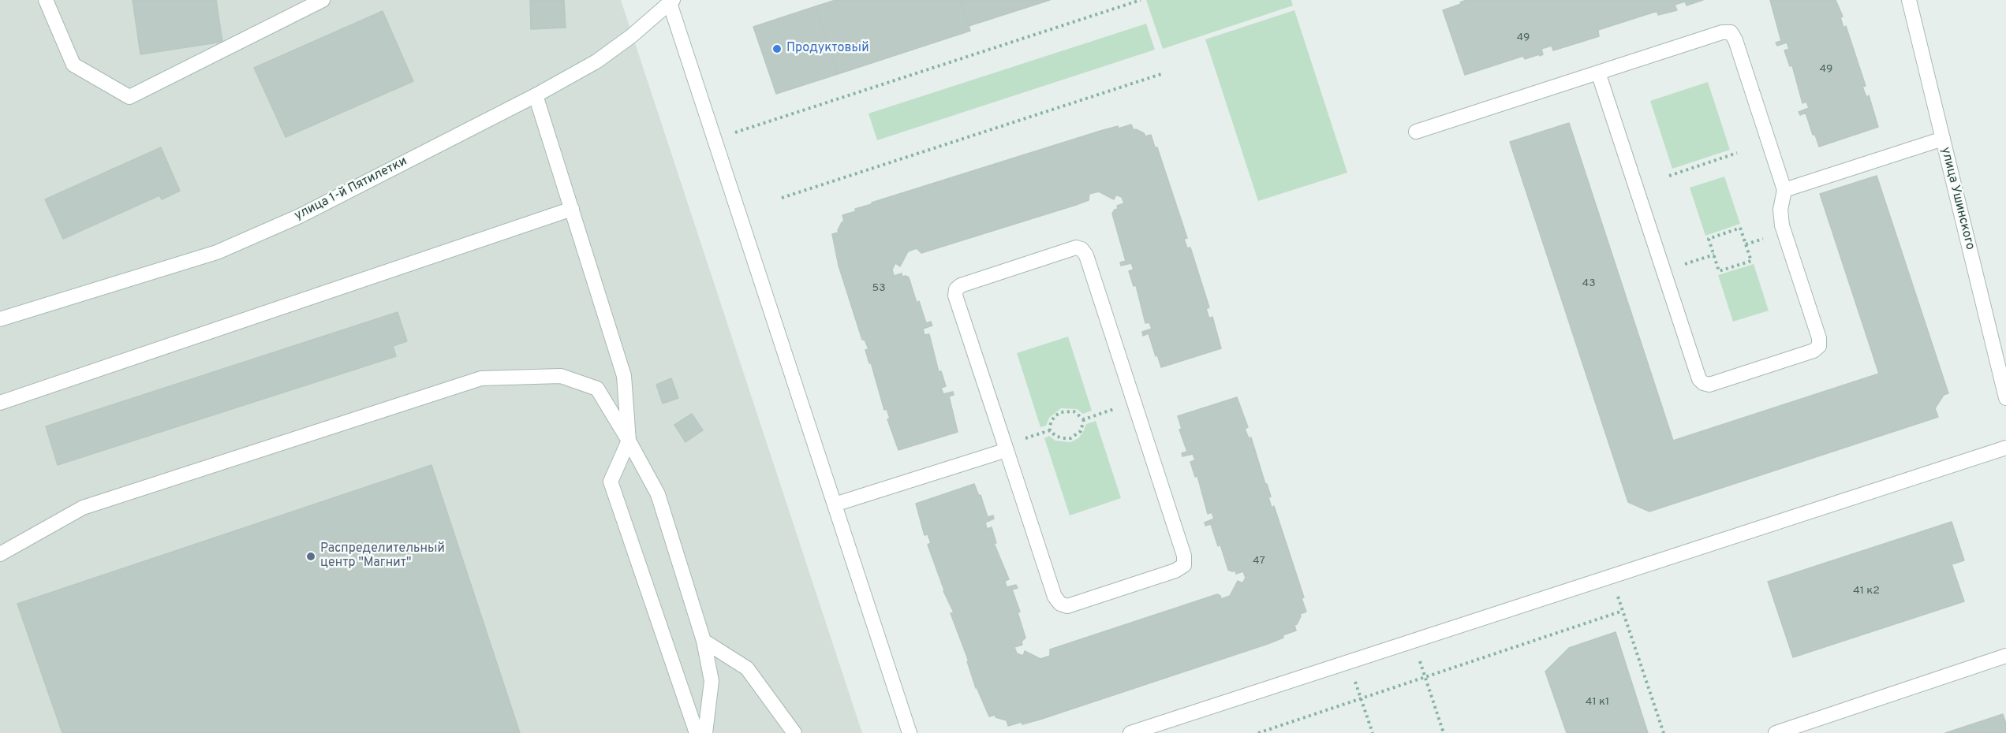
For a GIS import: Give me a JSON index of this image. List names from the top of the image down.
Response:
{
  "streets": {
    "street": ["улица 1-й Пятилетки", "улица Ушинского"]
  },
  "places": ["Продуктовый", "Распределительный центр \"Магнит\""],
  "house_numbers": [
    "49",
    "49",
    "43",
    "53",
    "47",
    "41 к2",
    "41 к1"
  ]
}
